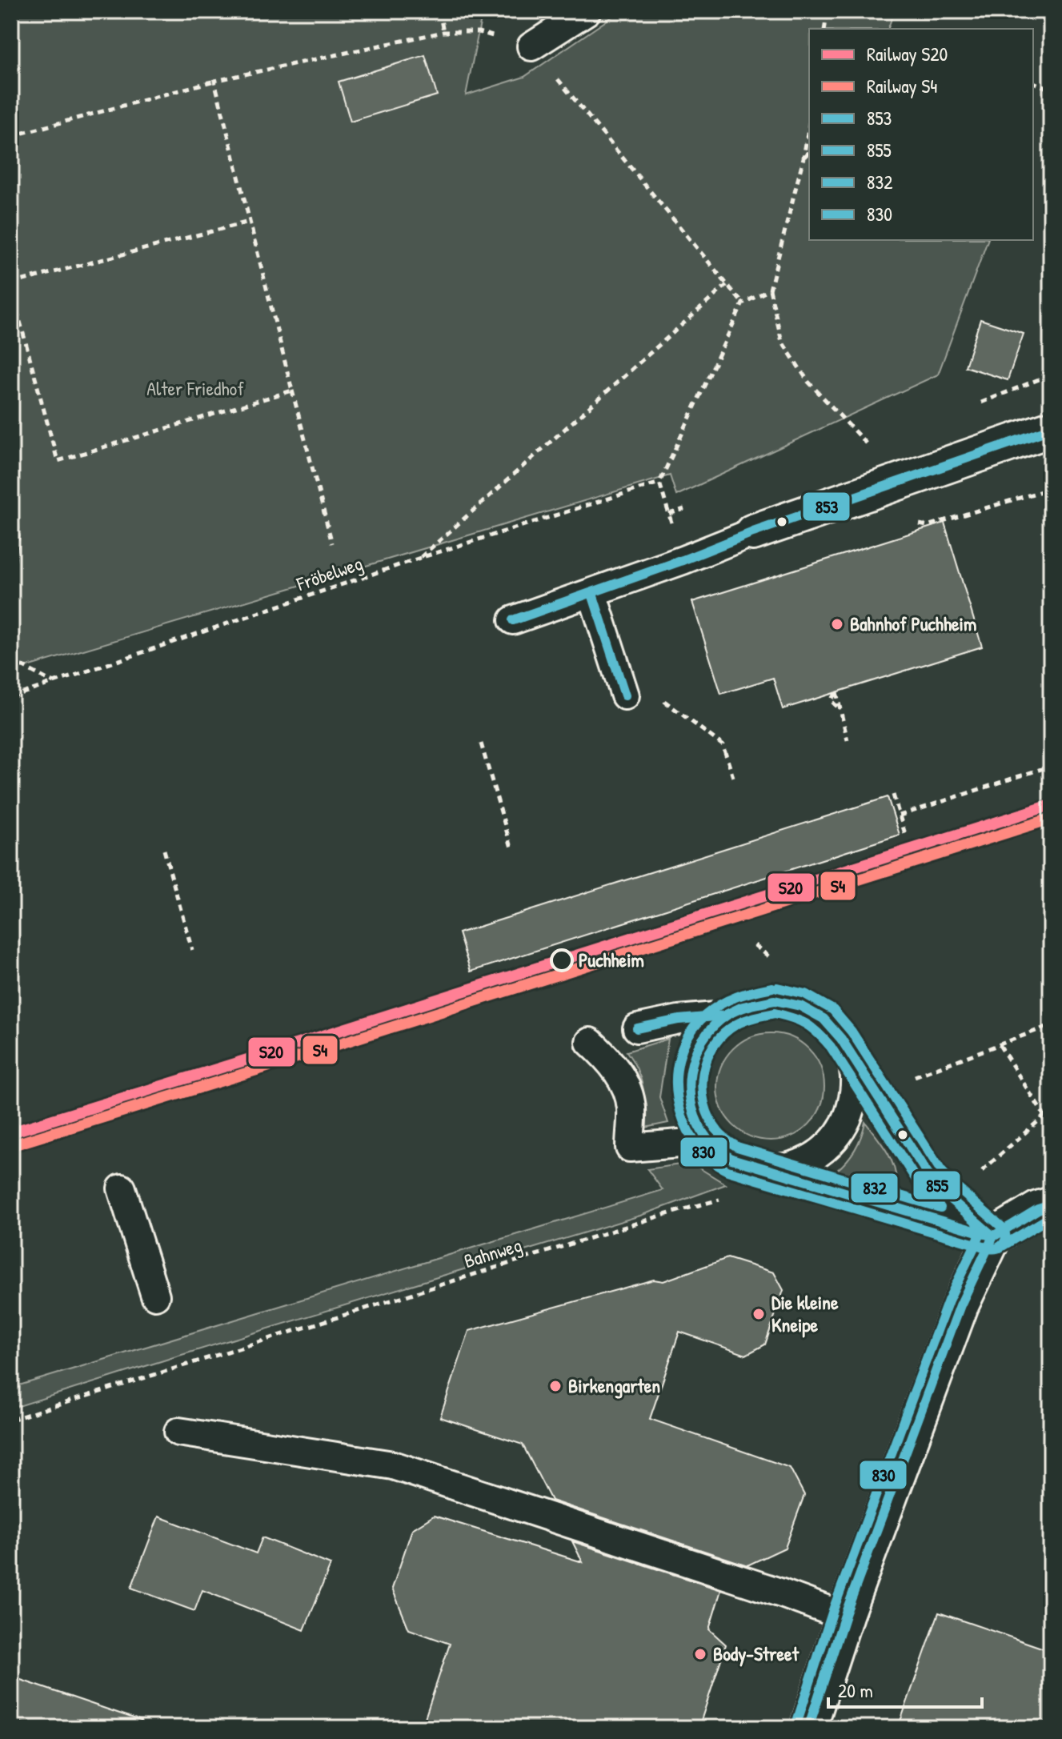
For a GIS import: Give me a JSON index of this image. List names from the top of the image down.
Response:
{
  "streets": {
    "path": ["Fröbelweg", "Bahnweg"]
  },
  "parks": ["Alter Friedhof"],
  "places": [
    "Bahnhof Puchheim",
    "Puchheim",
    "Die kleine Kneipe",
    "Birkengarten",
    "Body-Street"
  ],
  "lines": [
    "transit line 853",
    "rail line S20",
    "rail line S4",
    "transit line 830",
    "transit line 855",
    "transit line 832"
  ],
  "legend": [
    "Railway S20",
    "Railway S4",
    "853",
    "855",
    "832",
    "830"
  ],
  "scale_bar": "20 m"
}
